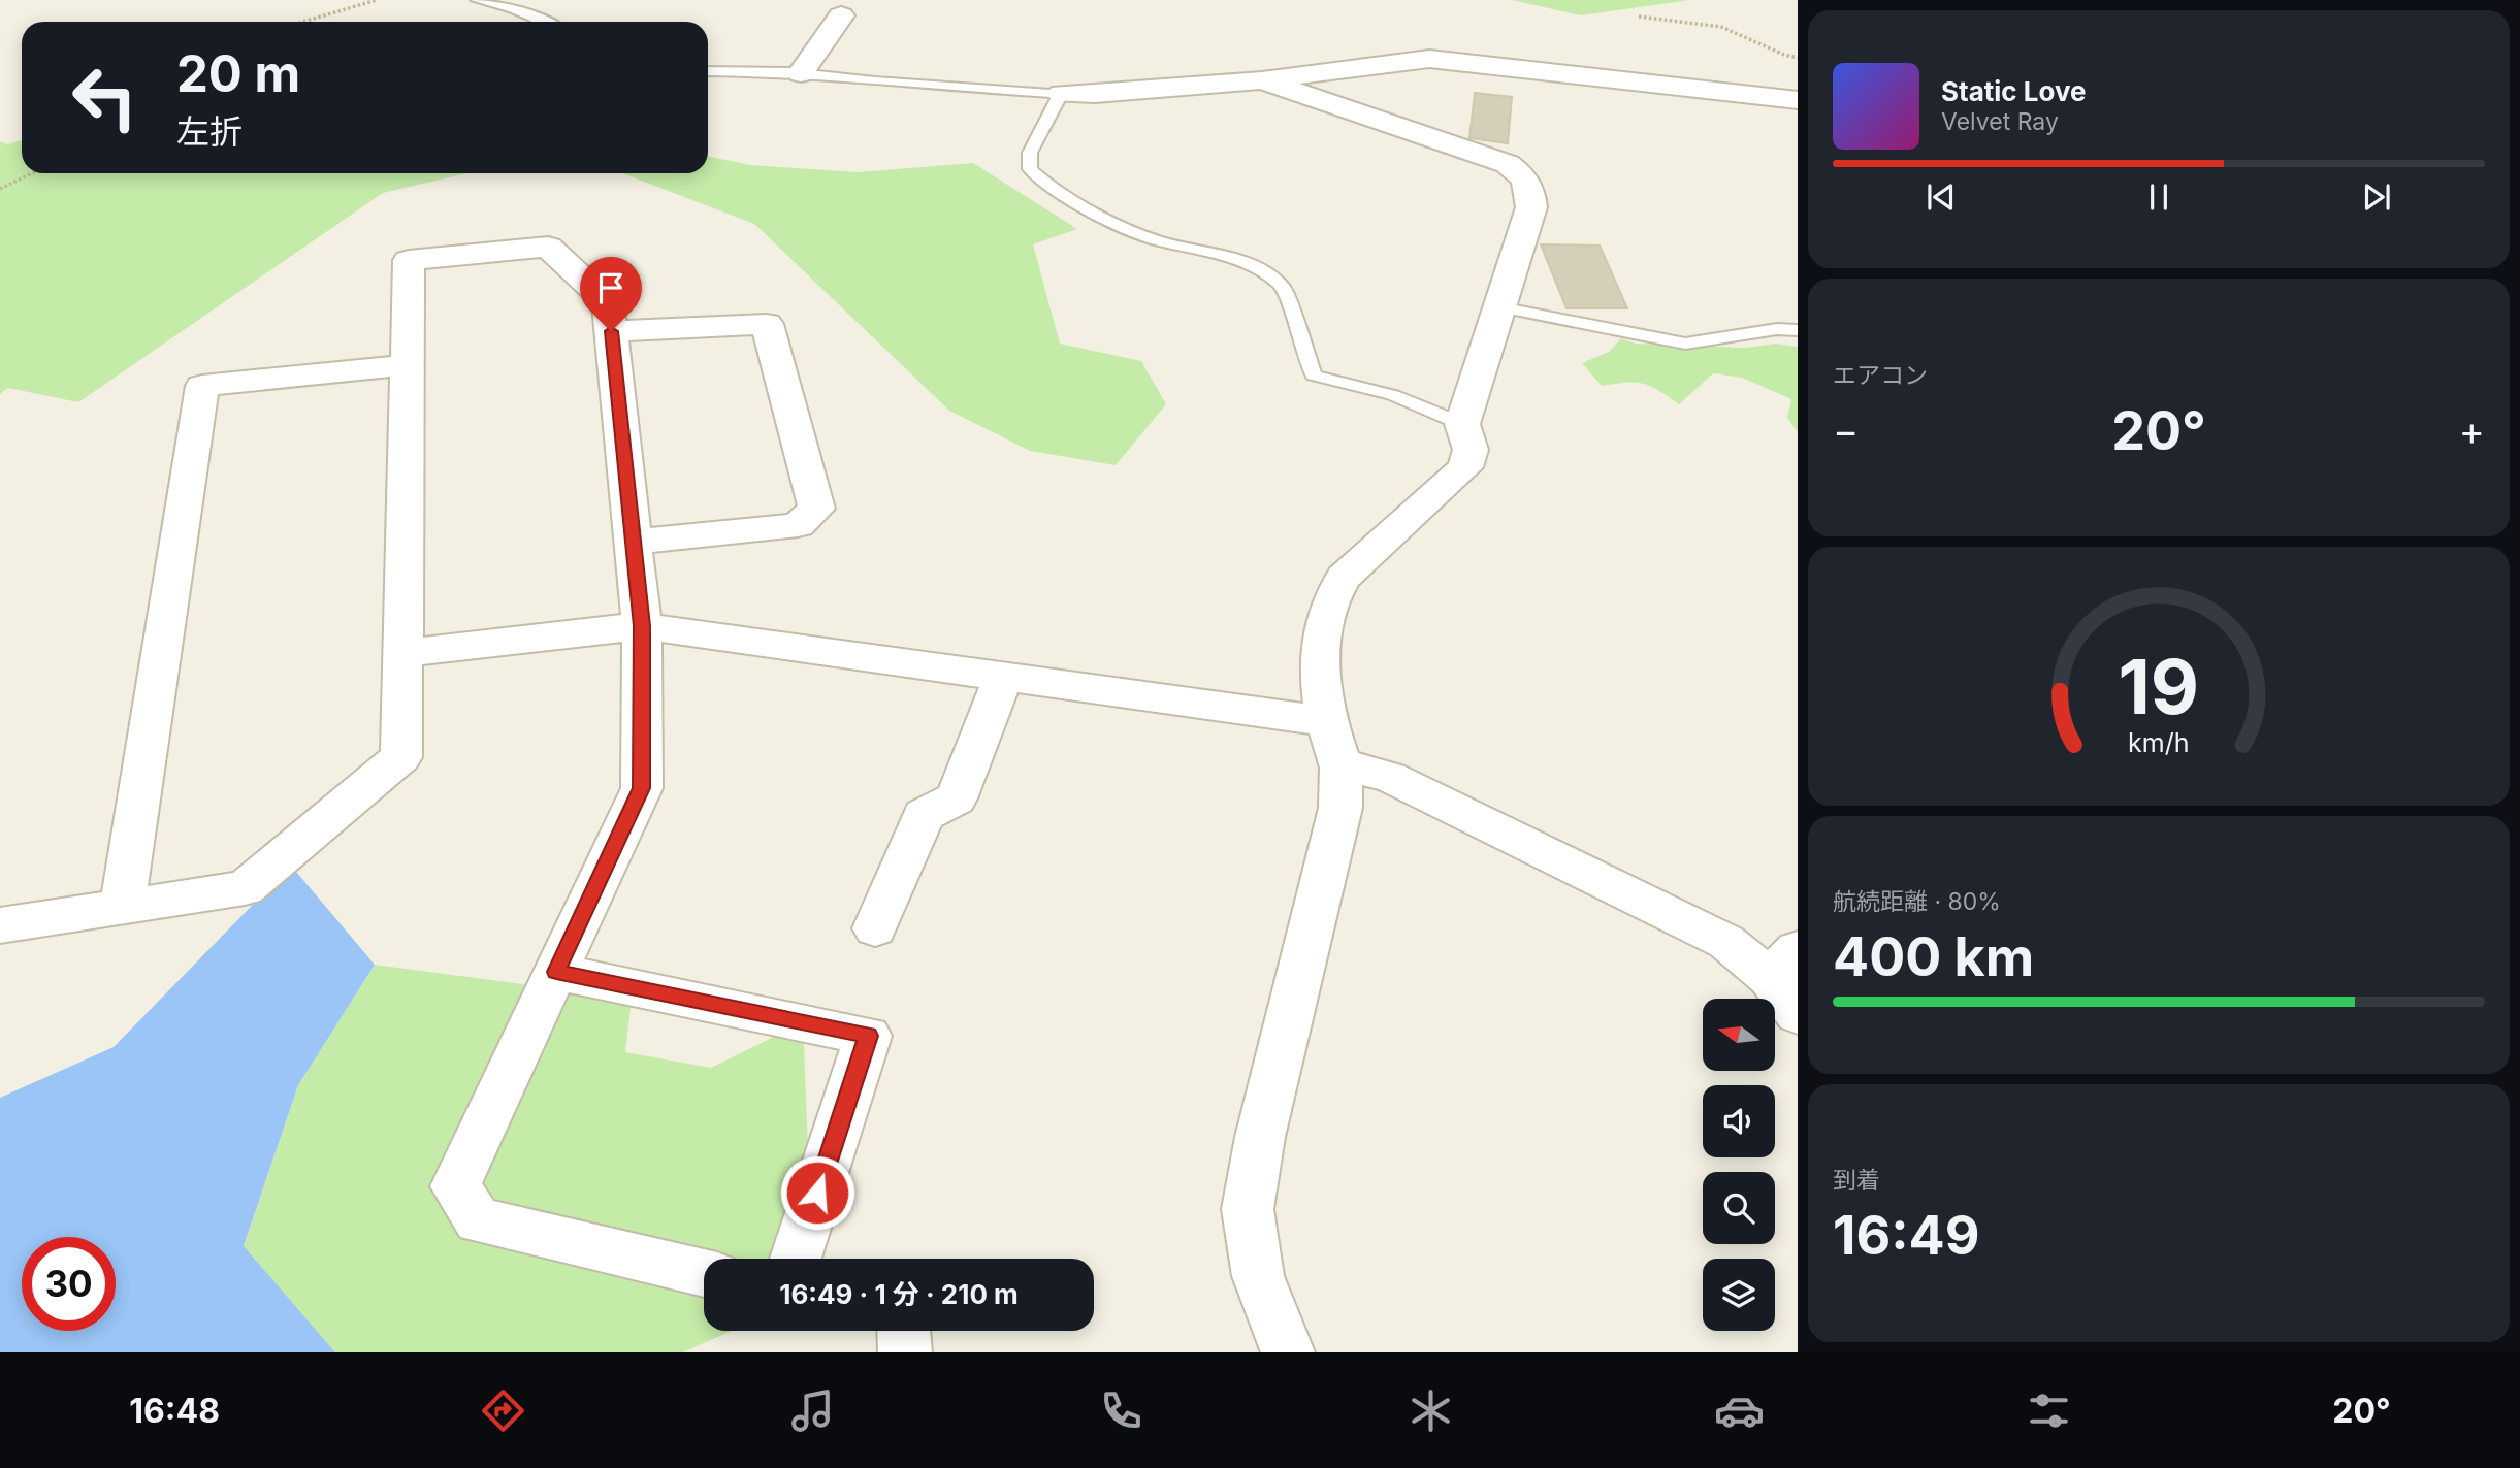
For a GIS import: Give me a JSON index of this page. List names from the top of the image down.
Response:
{
  "north": "left",
  "page": {
    "turn": ["20 m", "左折"],
    "song": ["Static Love", "Velvet Ray"],
    "tile": [
      "エアコン",
      ["航続距離 · 80%", "400 km"],
      ["到着", "16:49"]
    ],
    "heat": ["−", "20°", "+"],
    "limit": "30",
    "trip": "16:49 · 1 分 · 210 m",
    "tabs": ["16:48", "20°"],
    "gauge": ["19", "km/h"]
  }
}
